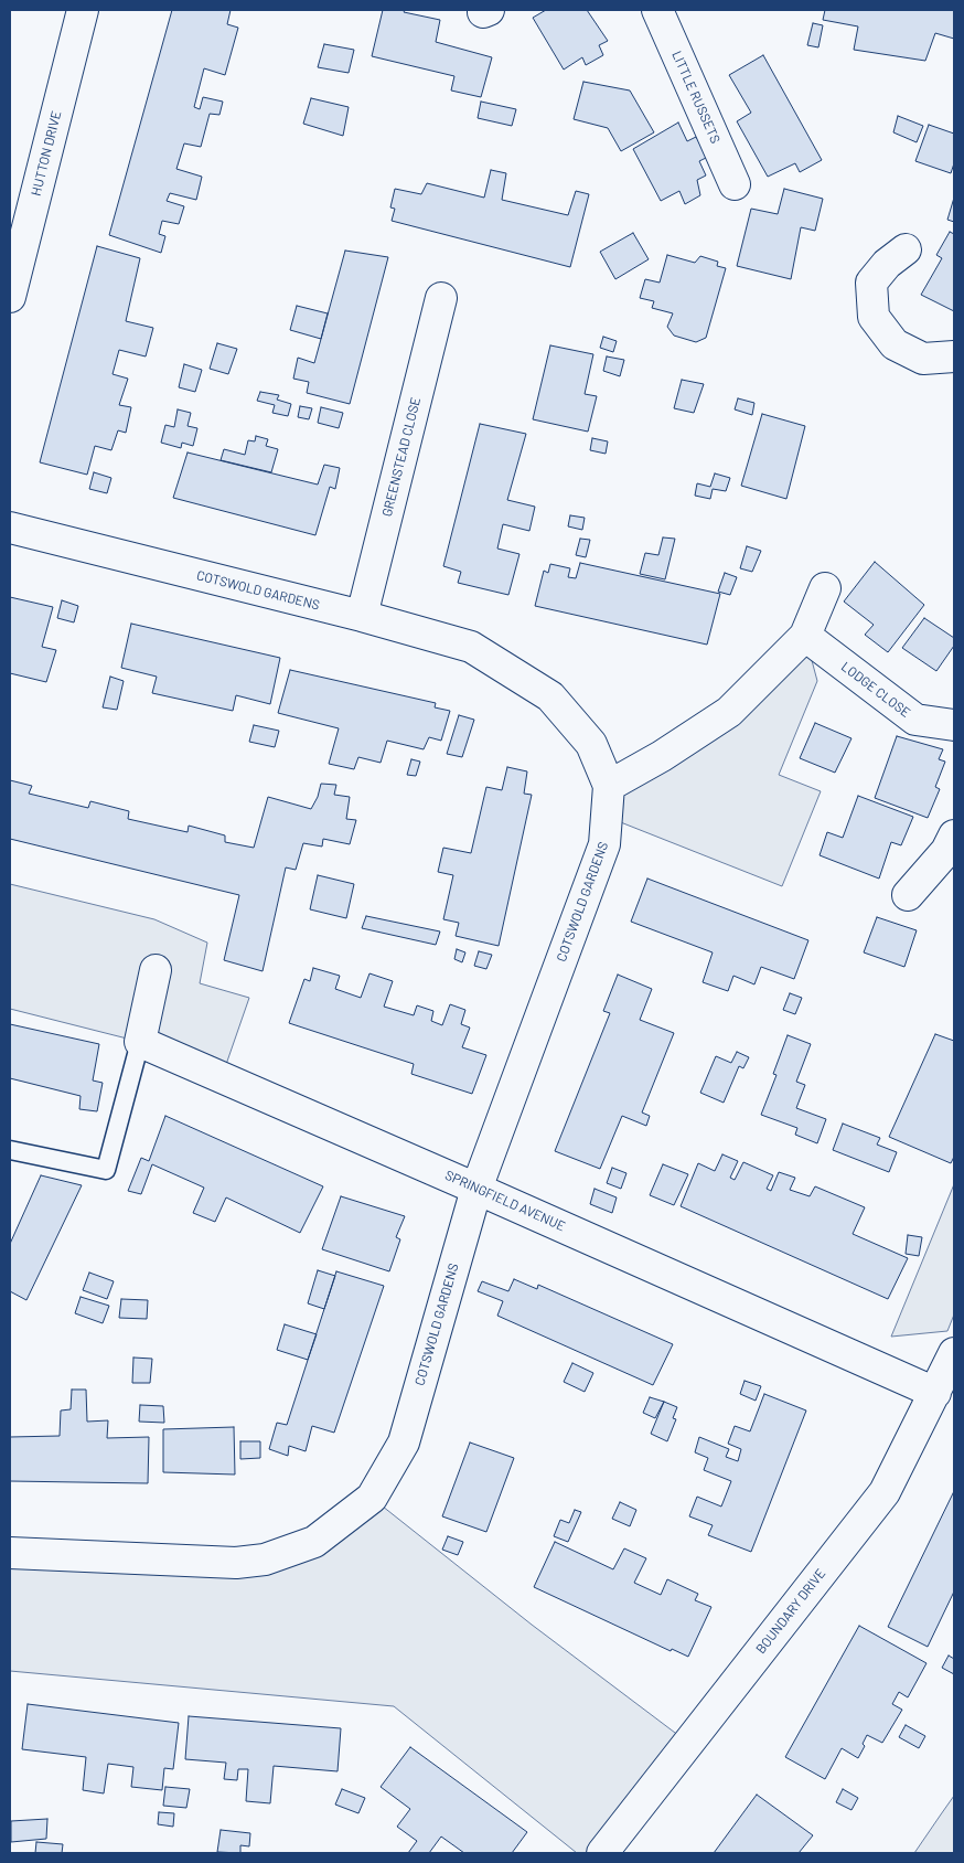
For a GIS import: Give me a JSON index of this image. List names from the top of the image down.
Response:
{
  "streets": {
    "street": [
      "LITTLE RUSSETS",
      "HUTTON DRIVE",
      "GREENSTEAD CLOSE",
      "COTSWOLD GARDENS",
      "LODGE CLOSE",
      "SPRINGFIELD AVENUE",
      "BOUNDARY DRIVE"
    ]
  },
  "crossings": [
    ["GREENSTEAD CLOSE", "COTSWOLD GARDENS"],
    ["COTSWOLD GARDENS", "SPRINGFIELD AVENUE"],
    ["SPRINGFIELD AVENUE", "BOUNDARY DRIVE"]
  ]
}
